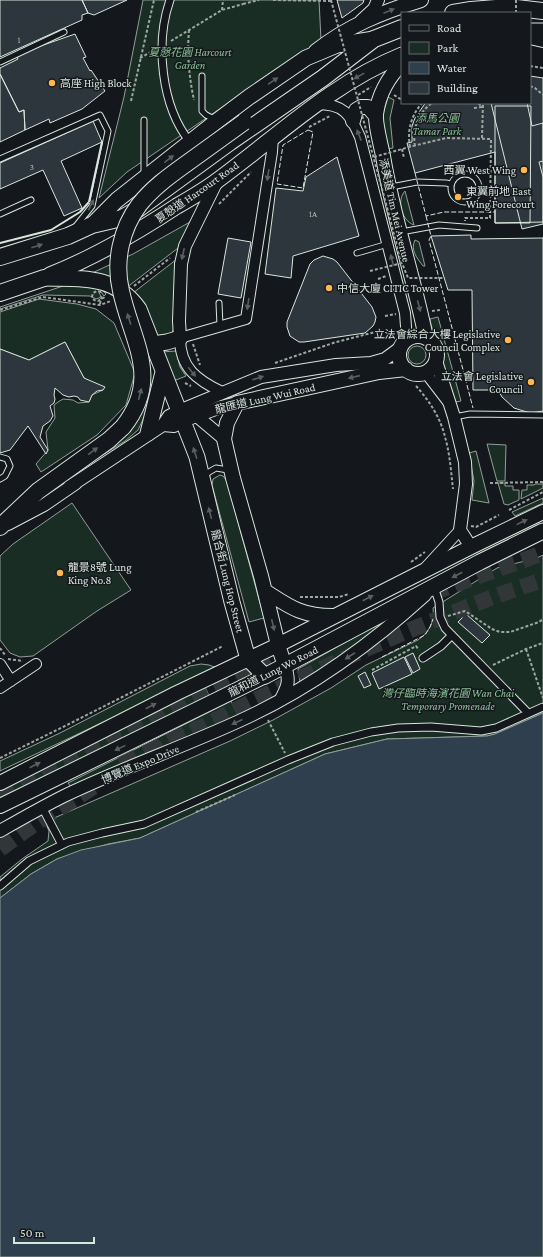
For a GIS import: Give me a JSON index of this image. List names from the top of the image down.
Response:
{
  "streets": {
    "highway": ["夏慤道 Harcourt Road"],
    "main road": [
      "添美道 Tim Mei Avenue",
      "龍匯道 Lung Wui Road",
      "龍合街 Lung Hop Street",
      "龍和道 Lung Wo Road"
    ],
    "street": ["博覽道 Expo Drive"]
  },
  "crossings": [
    ["夏慤道 Harcourt Road", "添美道 Tim Mei Avenue"],
    ["添美道 Tim Mei Avenue", "龍匯道 Lung Wui Road"],
    ["龍匯道 Lung Wui Road", "龍合街 Lung Hop Street"],
    ["龍合街 Lung Hop Street", "龍和道 Lung Wo Road"],
    ["龍和道 Lung Wo Road", "博覽道 Expo Drive"]
  ],
  "parks": ["夏慤花園 Harcourt Garden", "添馬公園 Tamar Park", "灣仔臨時海濱花園 Wan Chai Temporary Promenade"],
  "places": [
    "高座 High Block",
    "西翼 West Wing",
    "東翼前地 East Wing Forecourt",
    "中信大廈 CITIC Tower",
    "立法會綜合大樓 Legislative Council Complex",
    "立法會 Legislative Council",
    "龍景8號 Lung King No.8"
  ],
  "house_numbers": ["1", "3", "1A"],
  "legend": [
    "Road",
    "Park",
    "Water",
    "Building"
  ],
  "scale_bar": "50 m"
}
